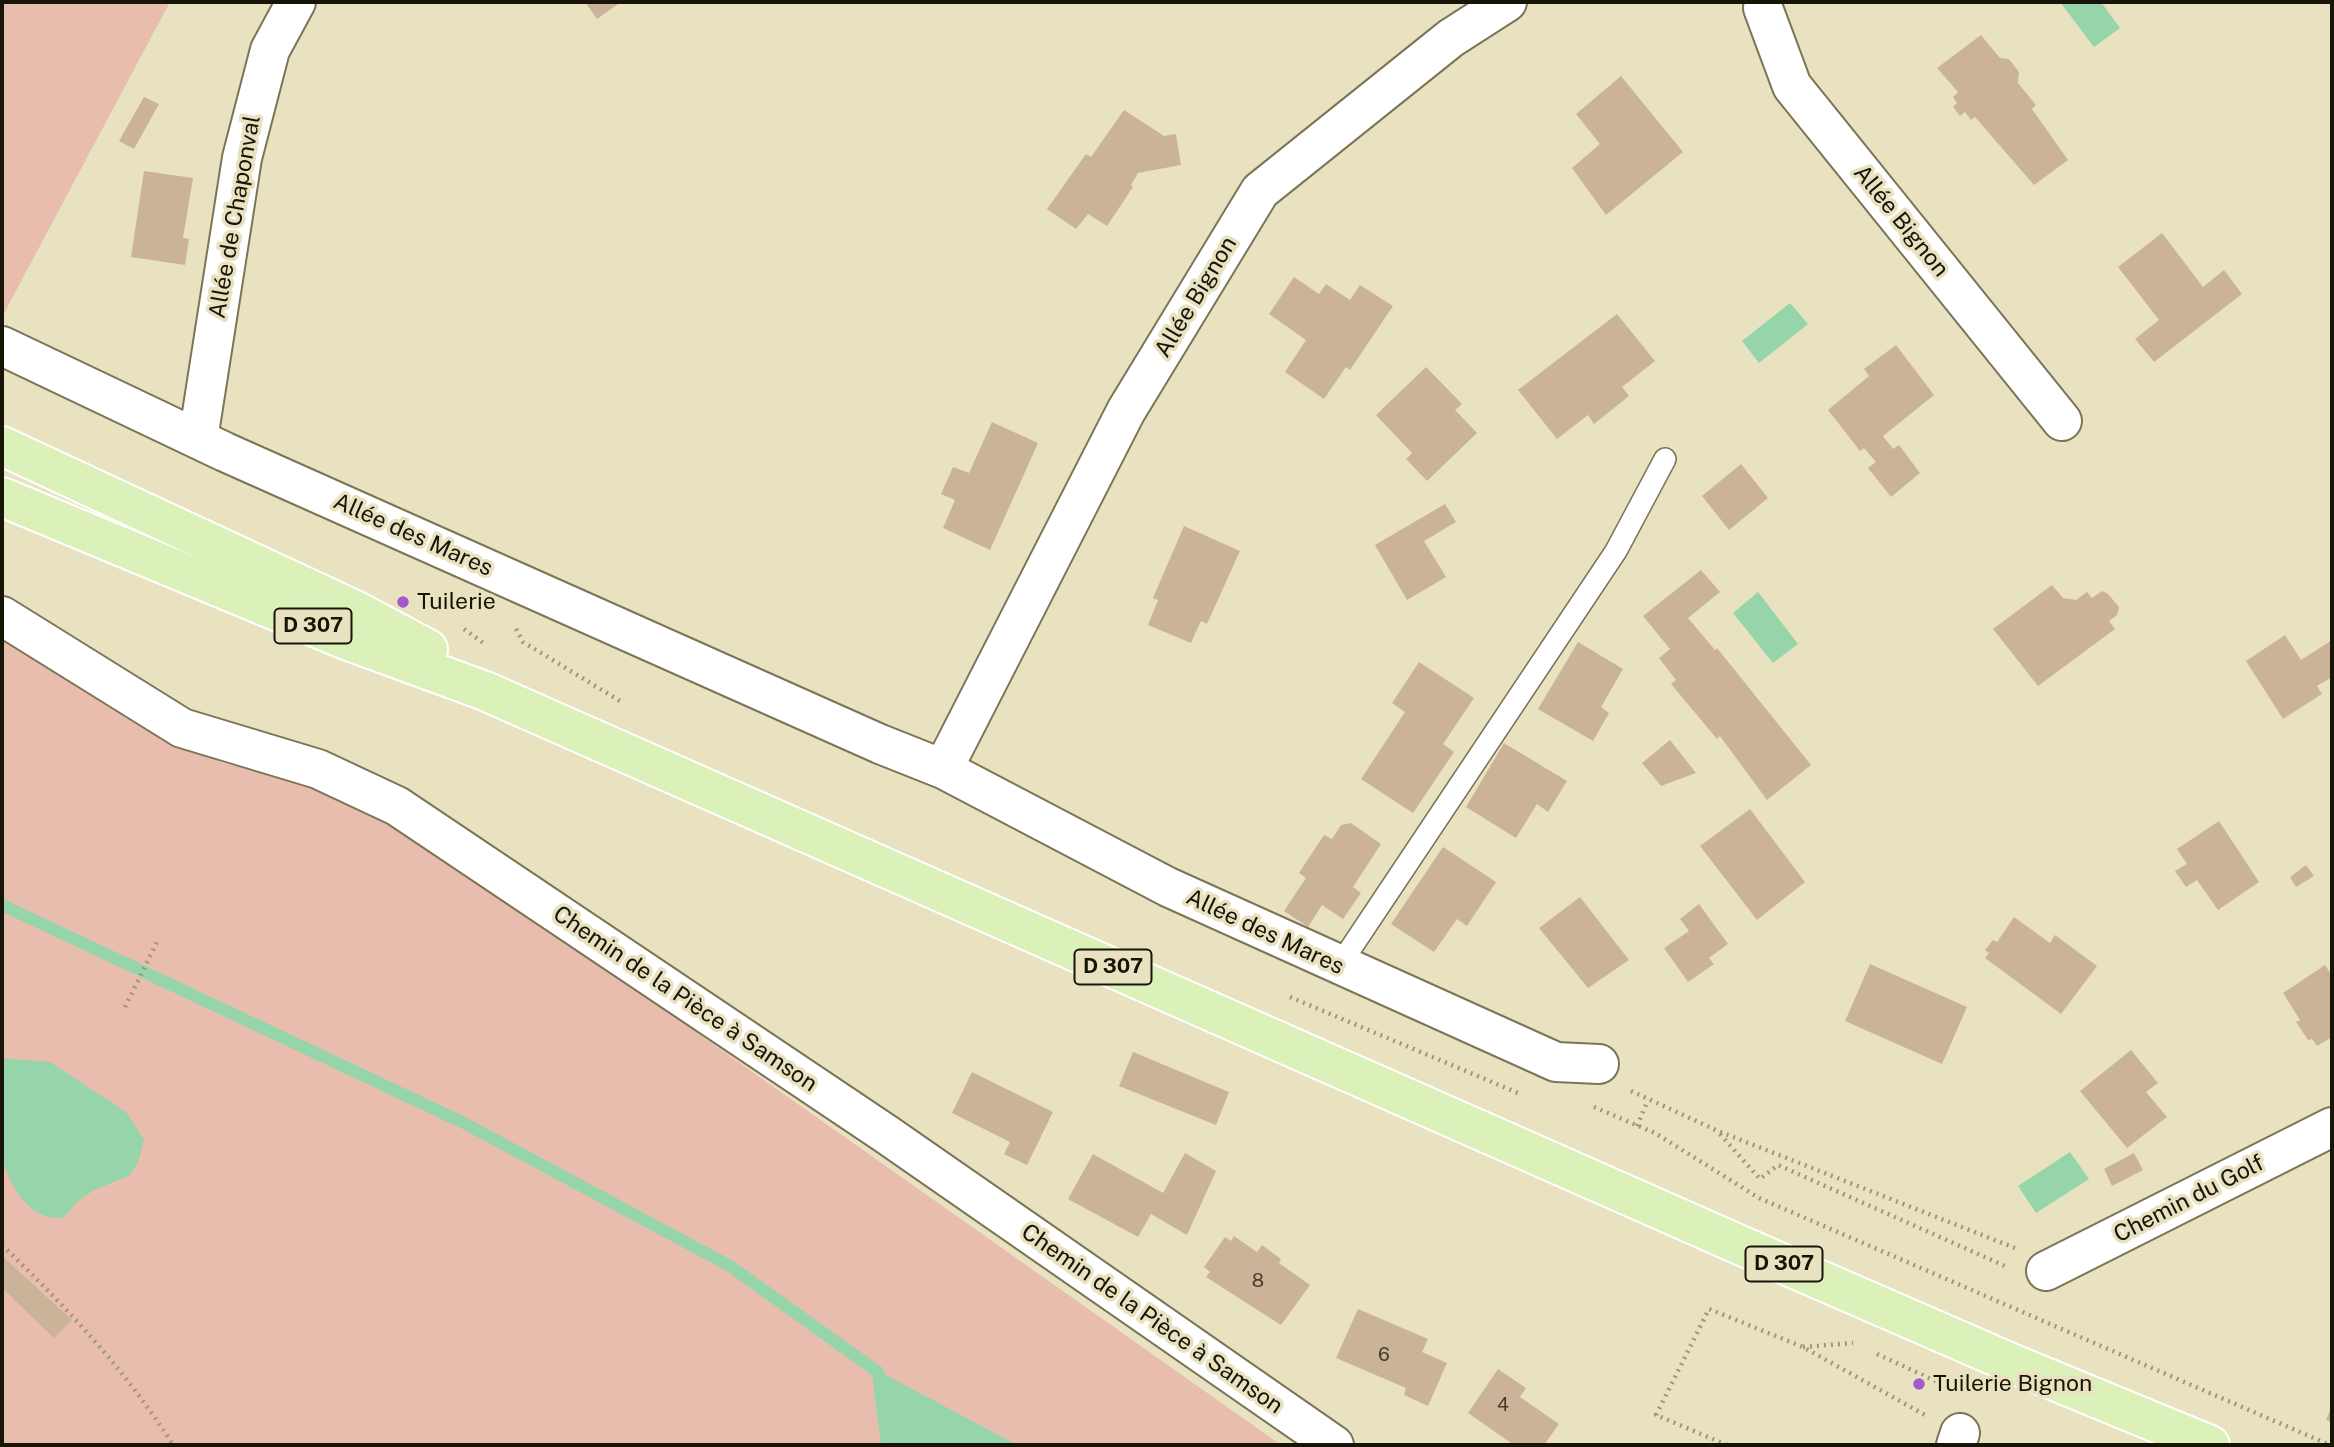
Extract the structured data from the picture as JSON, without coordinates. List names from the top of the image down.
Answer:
{
  "streets": {
    "main road": ["D 307"],
    "street": [
      "Allée de Chaponval",
      "Allée Bignon",
      "Allée des Mares",
      "Chemin de la Pièce à Samson",
      "Chemin du Golf"
    ]
  },
  "crossings": [
    ["Allée de Chaponval", "Allée des Mares"],
    ["Allée Bignon", "Allée des Mares"]
  ],
  "places": ["Tuilerie", "Tuilerie Bignon"],
  "house_numbers": ["8", "6", "4"]
}
